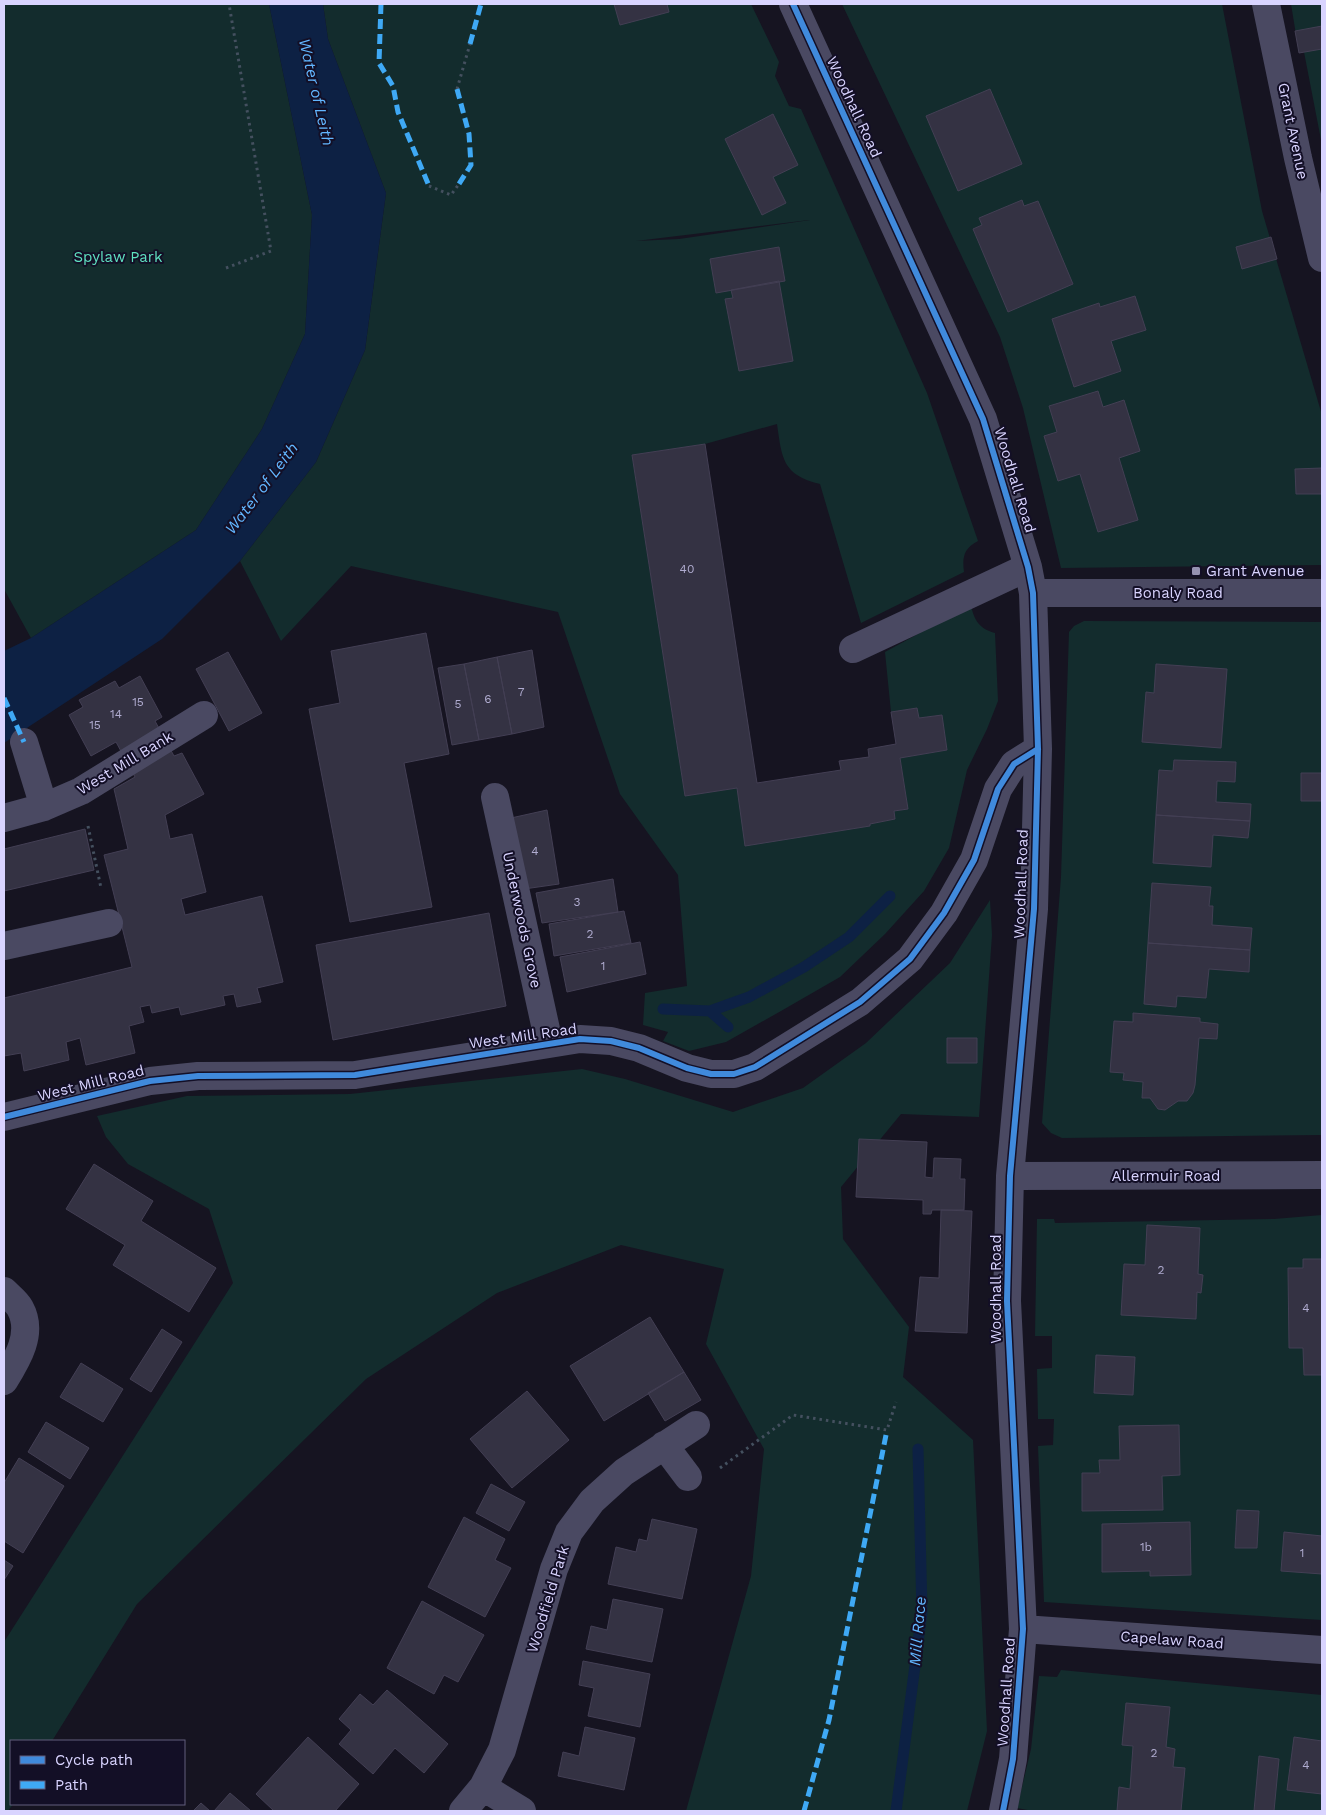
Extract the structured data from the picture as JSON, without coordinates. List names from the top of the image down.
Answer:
{
  "streets": {
    "street": [
      "Woodhall Road",
      "Grant Avenue",
      "Bonaly Road",
      "West Mill Bank",
      "Underwoods Grove",
      "West Mill Road",
      "Allermuir Road",
      "Woodfield Park",
      "Capelaw Road"
    ]
  },
  "crossings": [
    ["Woodhall Road", "Bonaly Road"],
    ["Woodhall Road", "West Mill Road"],
    ["Woodhall Road", "Allermuir Road"],
    ["Woodhall Road", "Capelaw Road"],
    ["Underwoods Grove", "West Mill Road"]
  ],
  "water": ["Water of Leith", "Mill Race"],
  "parks": ["Spylaw Park"],
  "places": {
    "transit": ["Grant Avenue"]
  },
  "house_numbers": [
    "40",
    "7",
    "6",
    "15",
    "5",
    "14",
    "15",
    "4",
    "3",
    "2",
    "1",
    "2",
    "4",
    "1b",
    "1",
    "2",
    "4"
  ],
  "legend": ["Cycle path", "Path"]
}
